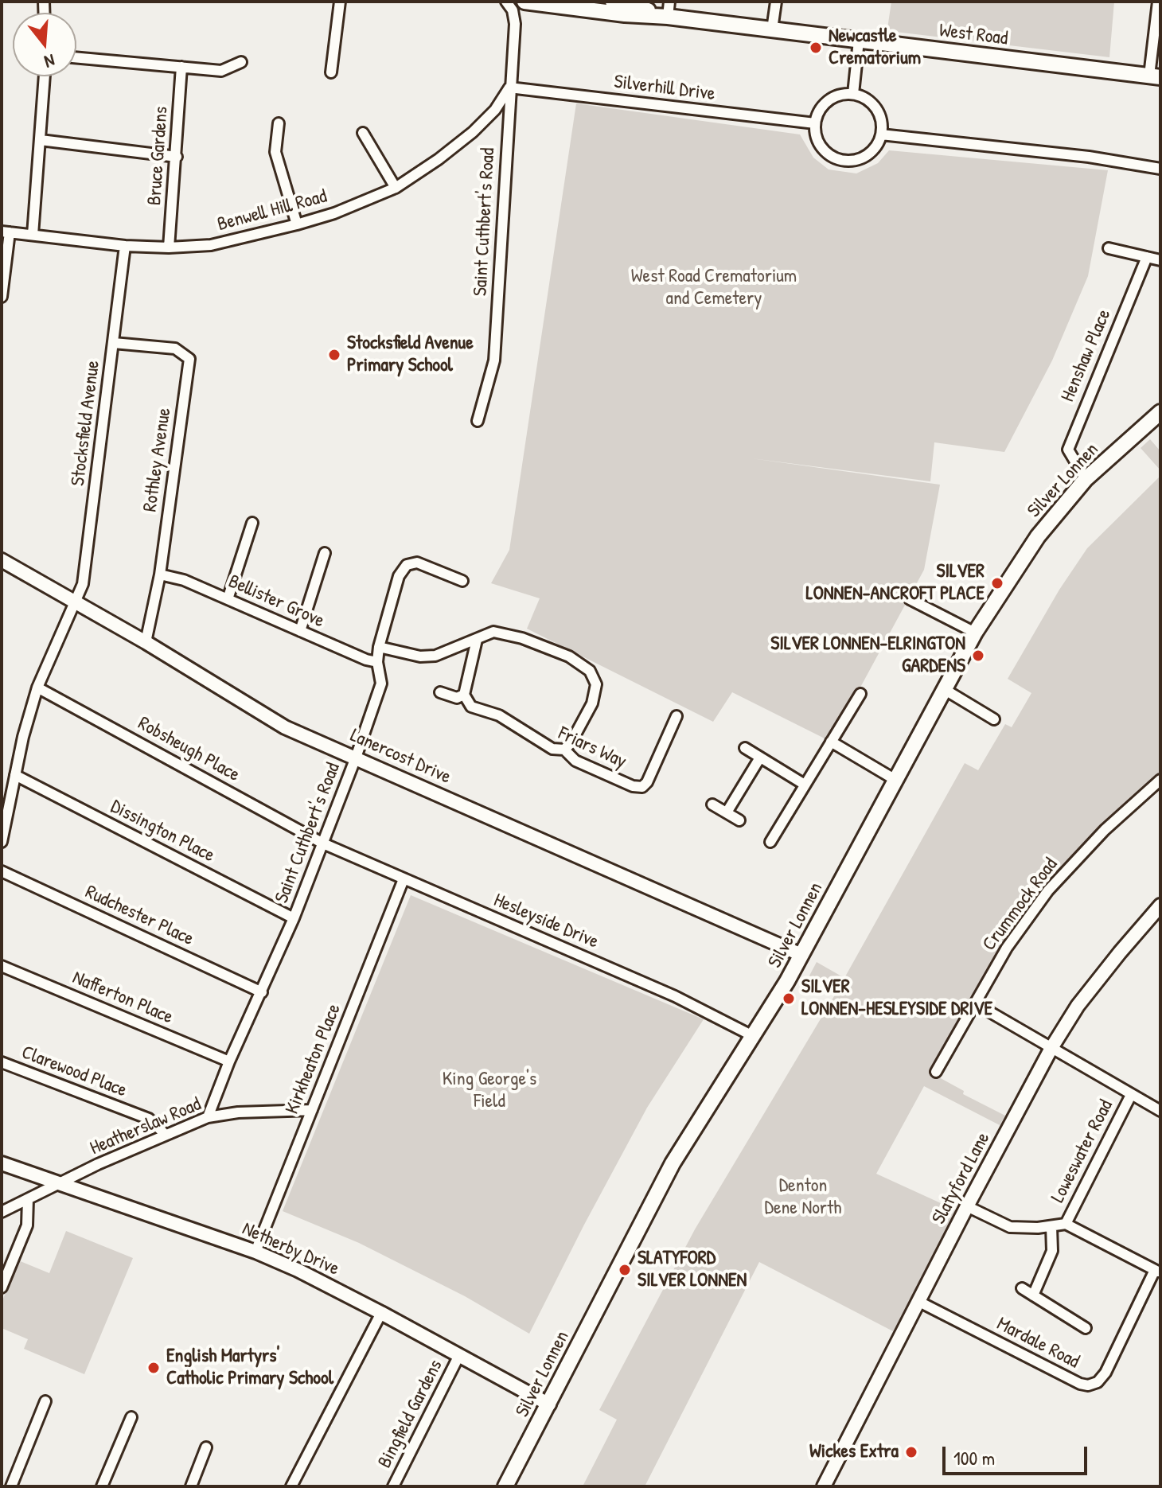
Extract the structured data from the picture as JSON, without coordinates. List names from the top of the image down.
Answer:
{
  "streets": {
    "main road": ["West Road", "Silver Lonnen"],
    "street": [
      "Silverhill Drive",
      "Bruce Gardens",
      "Benwell Hill Road",
      "Saint Cuthbert's Road",
      "Henshaw Place",
      "Stocksfield Avenue",
      "Rothley Avenue",
      "Bellister Grove",
      "Friars Way",
      "Robsheugh Place",
      "Lanercost Drive",
      "Dissington Place",
      "Crummock Road",
      "Rudchester Place",
      "Hesleyside Drive",
      "Nafferton Place",
      "Kirkheaton Place",
      "Clarewood Place",
      "Heatherslaw Road",
      "Loweswater Road",
      "Slatyford Lane",
      "Netherby Drive",
      "Mardale Road",
      "Bingfield Gardens"
    ]
  },
  "crossings": [
    ["Silverhill Drive", "Benwell Hill Road"],
    ["Silverhill Drive", "Saint Cuthbert's Road"],
    ["Bruce Gardens", "Benwell Hill Road"],
    ["Benwell Hill Road", "Saint Cuthbert's Road"],
    ["Benwell Hill Road", "Stocksfield Avenue"],
    ["Saint Cuthbert's Road", "Bellister Grove"],
    ["Saint Cuthbert's Road", "Robsheugh Place"],
    ["Saint Cuthbert's Road", "Lanercost Drive"],
    ["Saint Cuthbert's Road", "Dissington Place"],
    ["Saint Cuthbert's Road", "Rudchester Place"],
    ["Saint Cuthbert's Road", "Hesleyside Drive"],
    ["Saint Cuthbert's Road", "Nafferton Place"],
    ["Saint Cuthbert's Road", "Heatherslaw Road"],
    ["Henshaw Place", "Silver Lonnen"],
    ["Stocksfield Avenue", "Rothley Avenue"],
    ["Stocksfield Avenue", "Robsheugh Place"],
    ["Stocksfield Avenue", "Lanercost Drive"],
    ["Stocksfield Avenue", "Dissington Place"],
    ["Rothley Avenue", "Bellister Grove"],
    ["Rothley Avenue", "Lanercost Drive"],
    ["Silver Lonnen", "Lanercost Drive"],
    ["Silver Lonnen", "Hesleyside Drive"],
    ["Silver Lonnen", "Netherby Drive"],
    ["Robsheugh Place", "Hesleyside Drive"],
    ["Hesleyside Drive", "Kirkheaton Place"],
    ["Kirkheaton Place", "Heatherslaw Road"],
    ["Kirkheaton Place", "Netherby Drive"],
    ["Clarewood Place", "Heatherslaw Road"],
    ["Heatherslaw Road", "Netherby Drive"],
    ["Slatyford Lane", "Mardale Road"],
    ["Netherby Drive", "Bingfield Gardens"]
  ],
  "parks": ["West Road Crematorium and Cemetery", "King George's Field", "Denton Dene North"],
  "places": [
    "Newcastle Crematorium",
    "Stocksfield Avenue Primary School",
    "SILVER LONNEN-ANCROFT PLACE",
    "SILVER LONNEN-ELRINGTON GARDENS",
    "SILVER LONNEN-HESLEYSIDE DRIVE",
    "SLATYFORD SILVER LONNEN",
    "English Martyrs' Catholic Primary School",
    "Wickes Extra"
  ],
  "scale_bar": "100 m",
  "north": "bottom"
}
